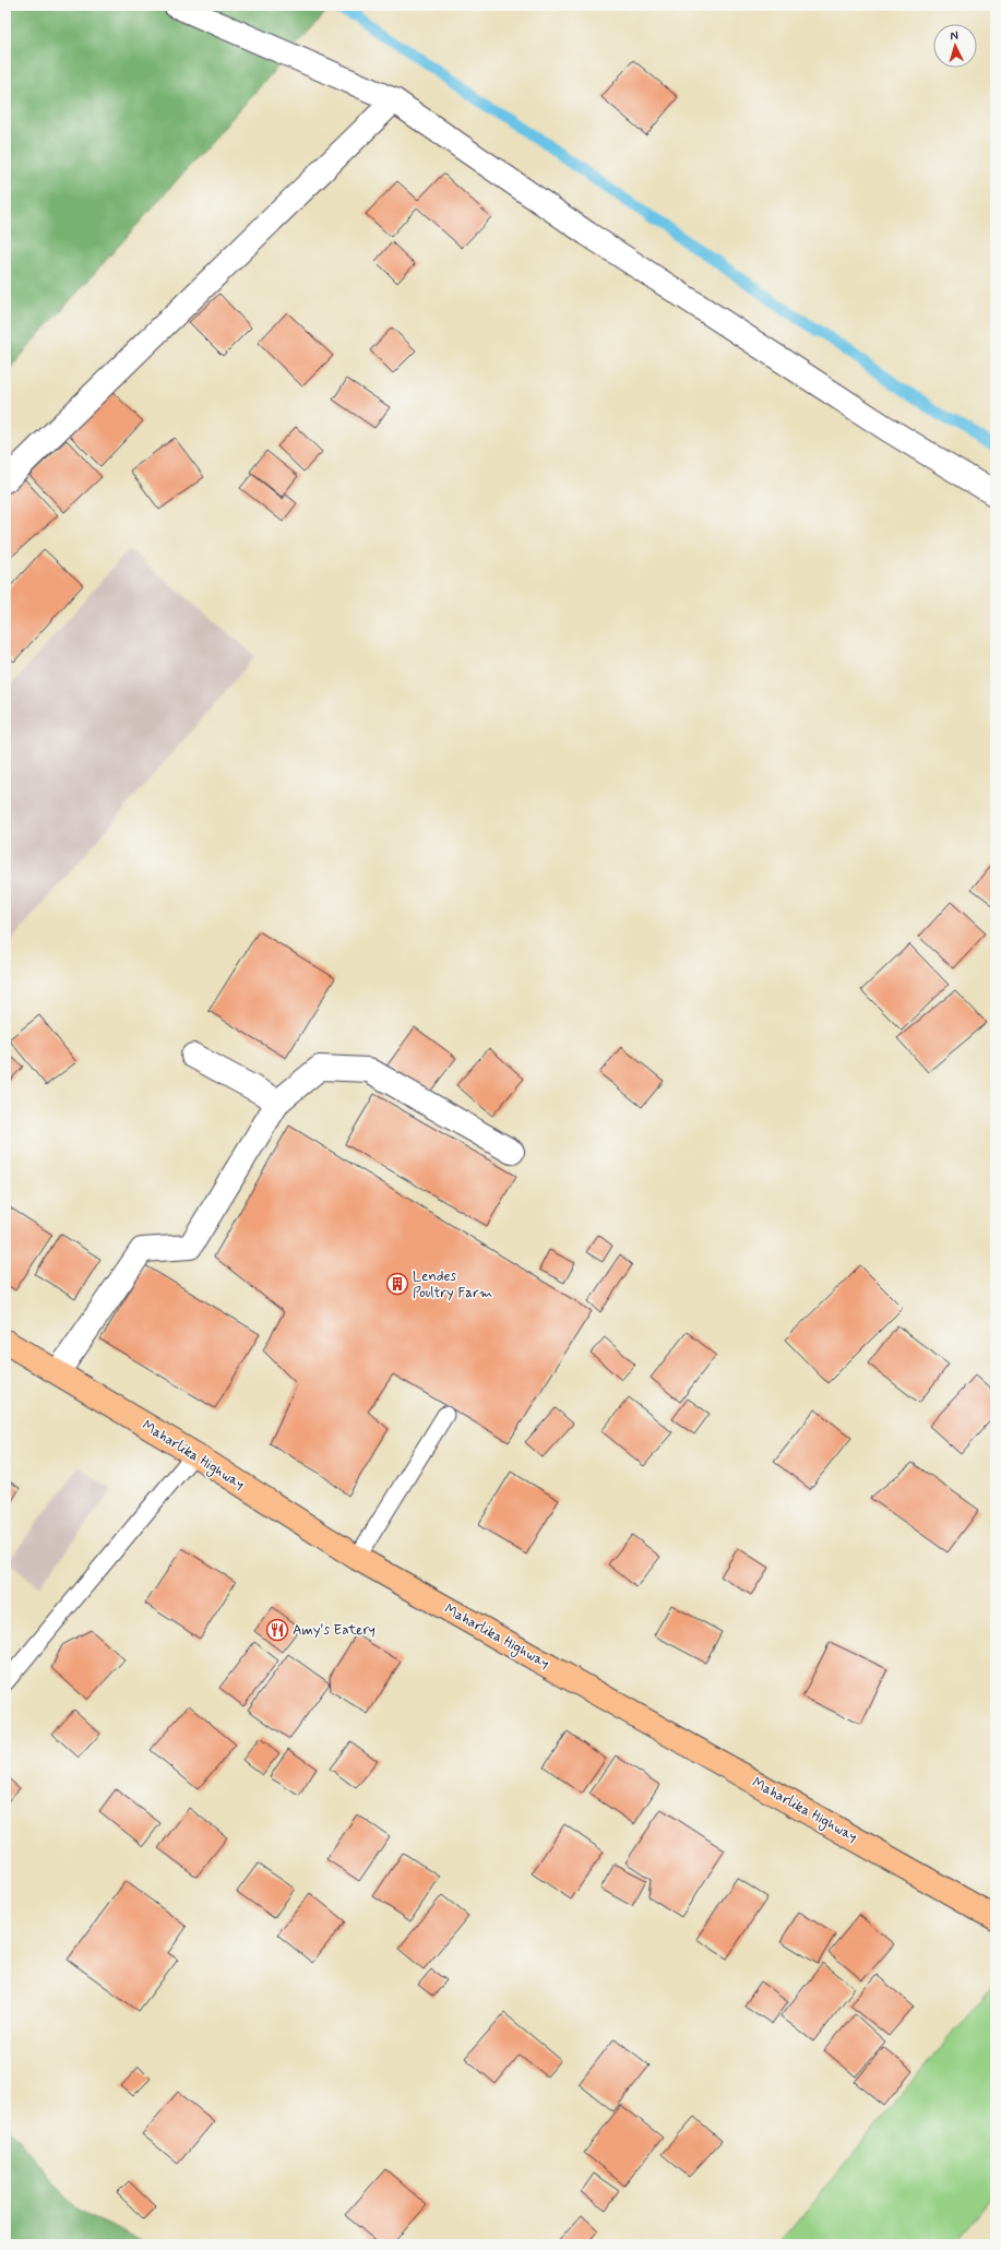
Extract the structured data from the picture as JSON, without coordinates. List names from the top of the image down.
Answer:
{
  "streets": {
    "highway": ["Maharlika Highway"]
  },
  "places": {
    "building": ["Lendes Poultry Farm"],
    "restaurant": ["Amy's Eatery"]
  },
  "north": "top"
}
